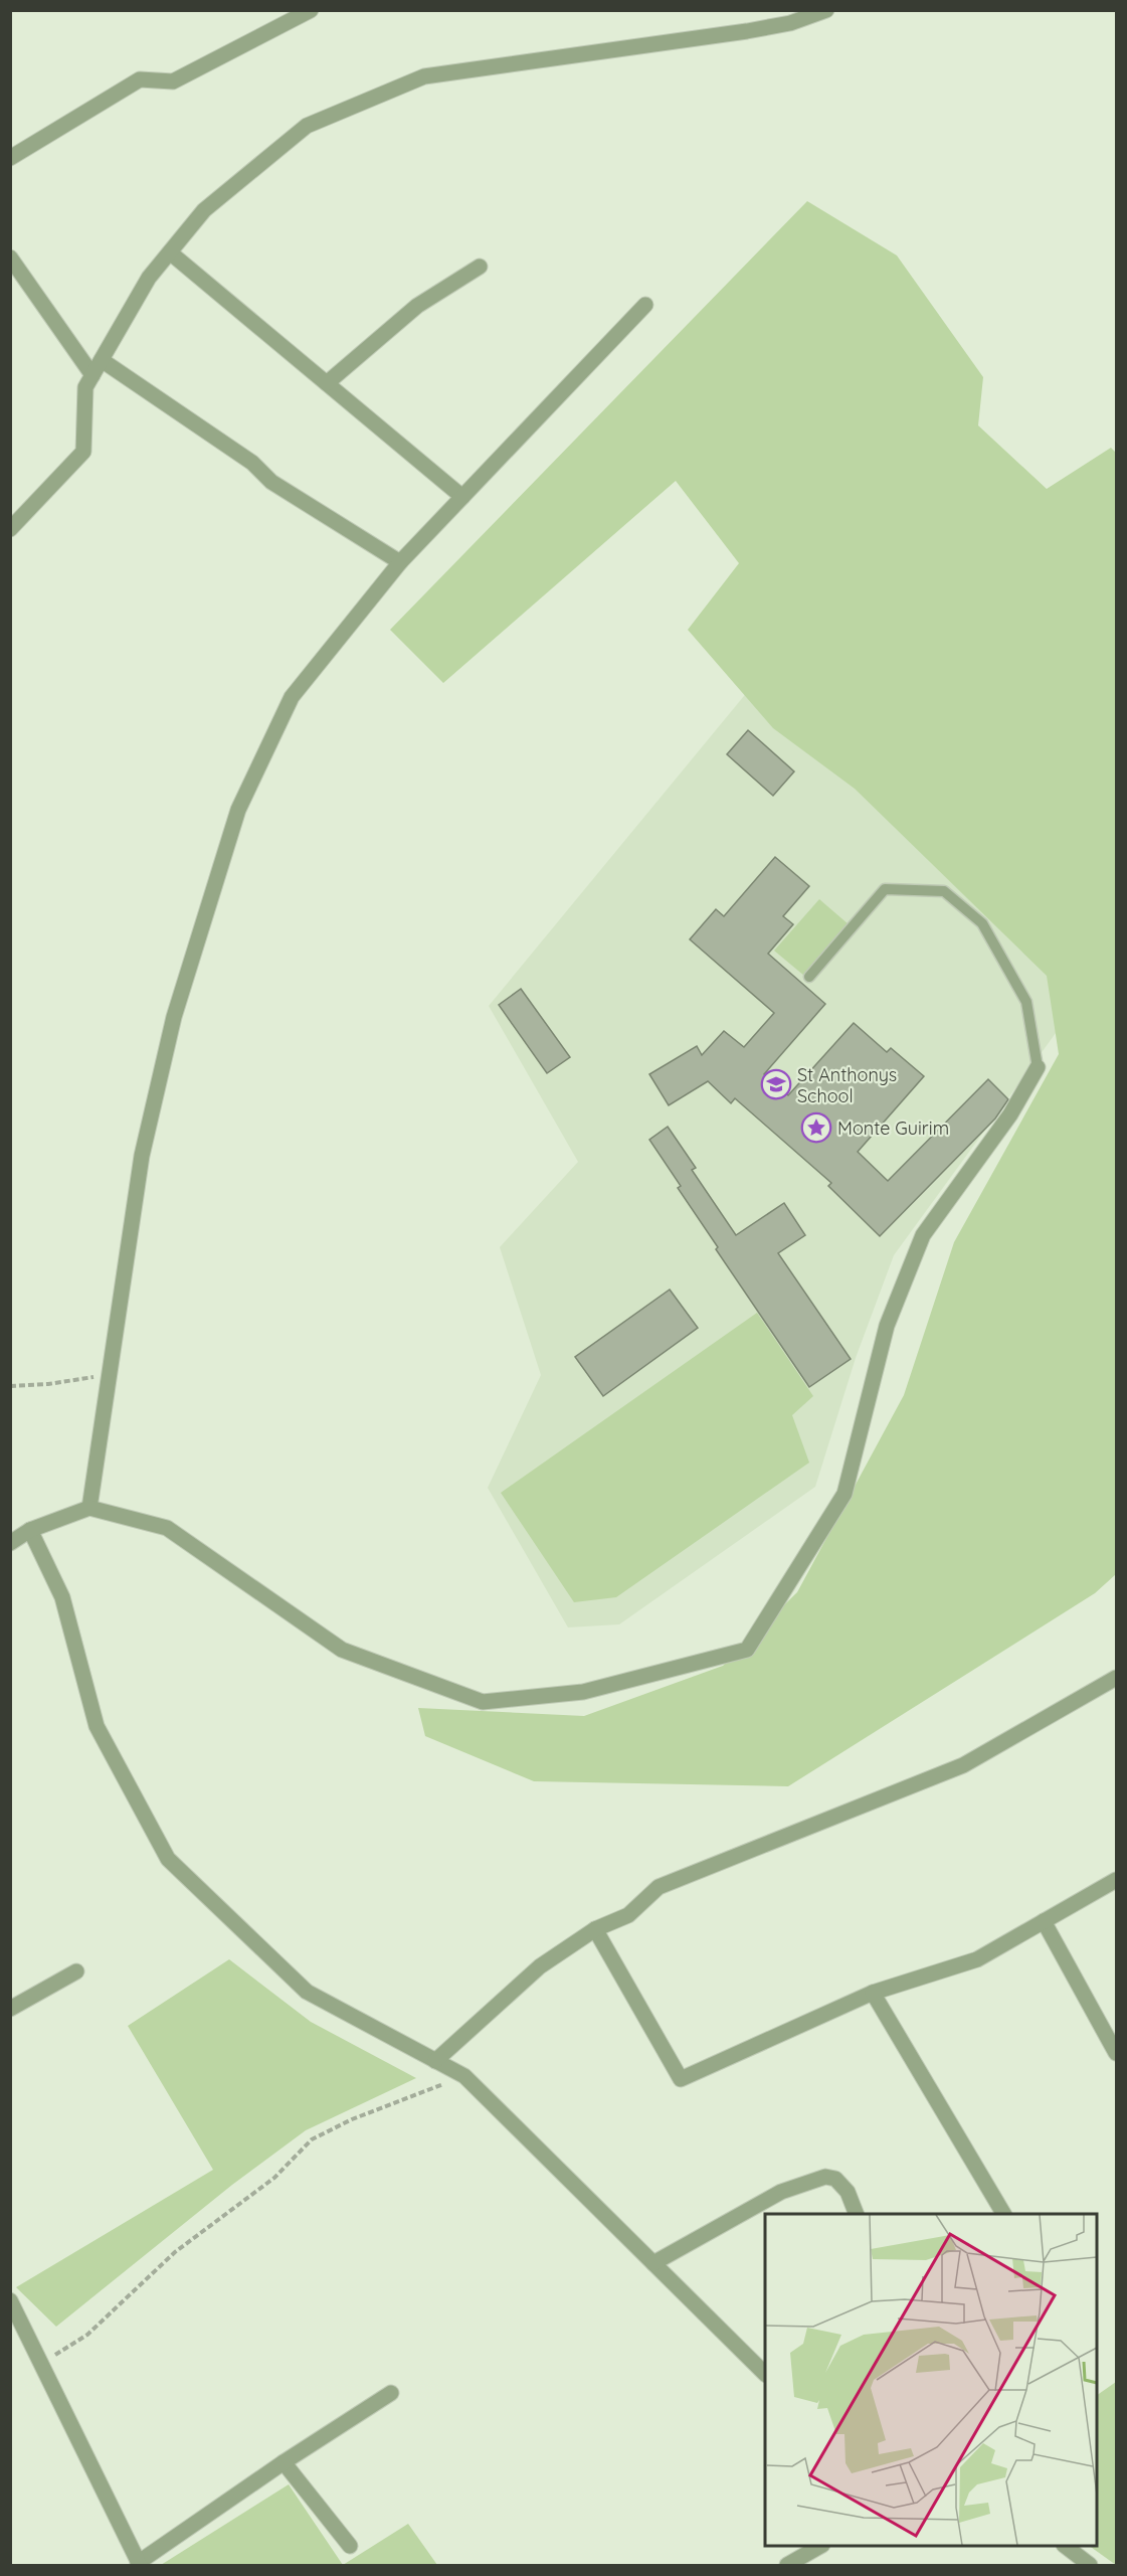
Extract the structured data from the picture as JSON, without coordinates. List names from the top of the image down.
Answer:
{
  "places": {
    "school or university": ["St Anthonys School"],
    "place": ["Monte Guirim"]
  }
}
